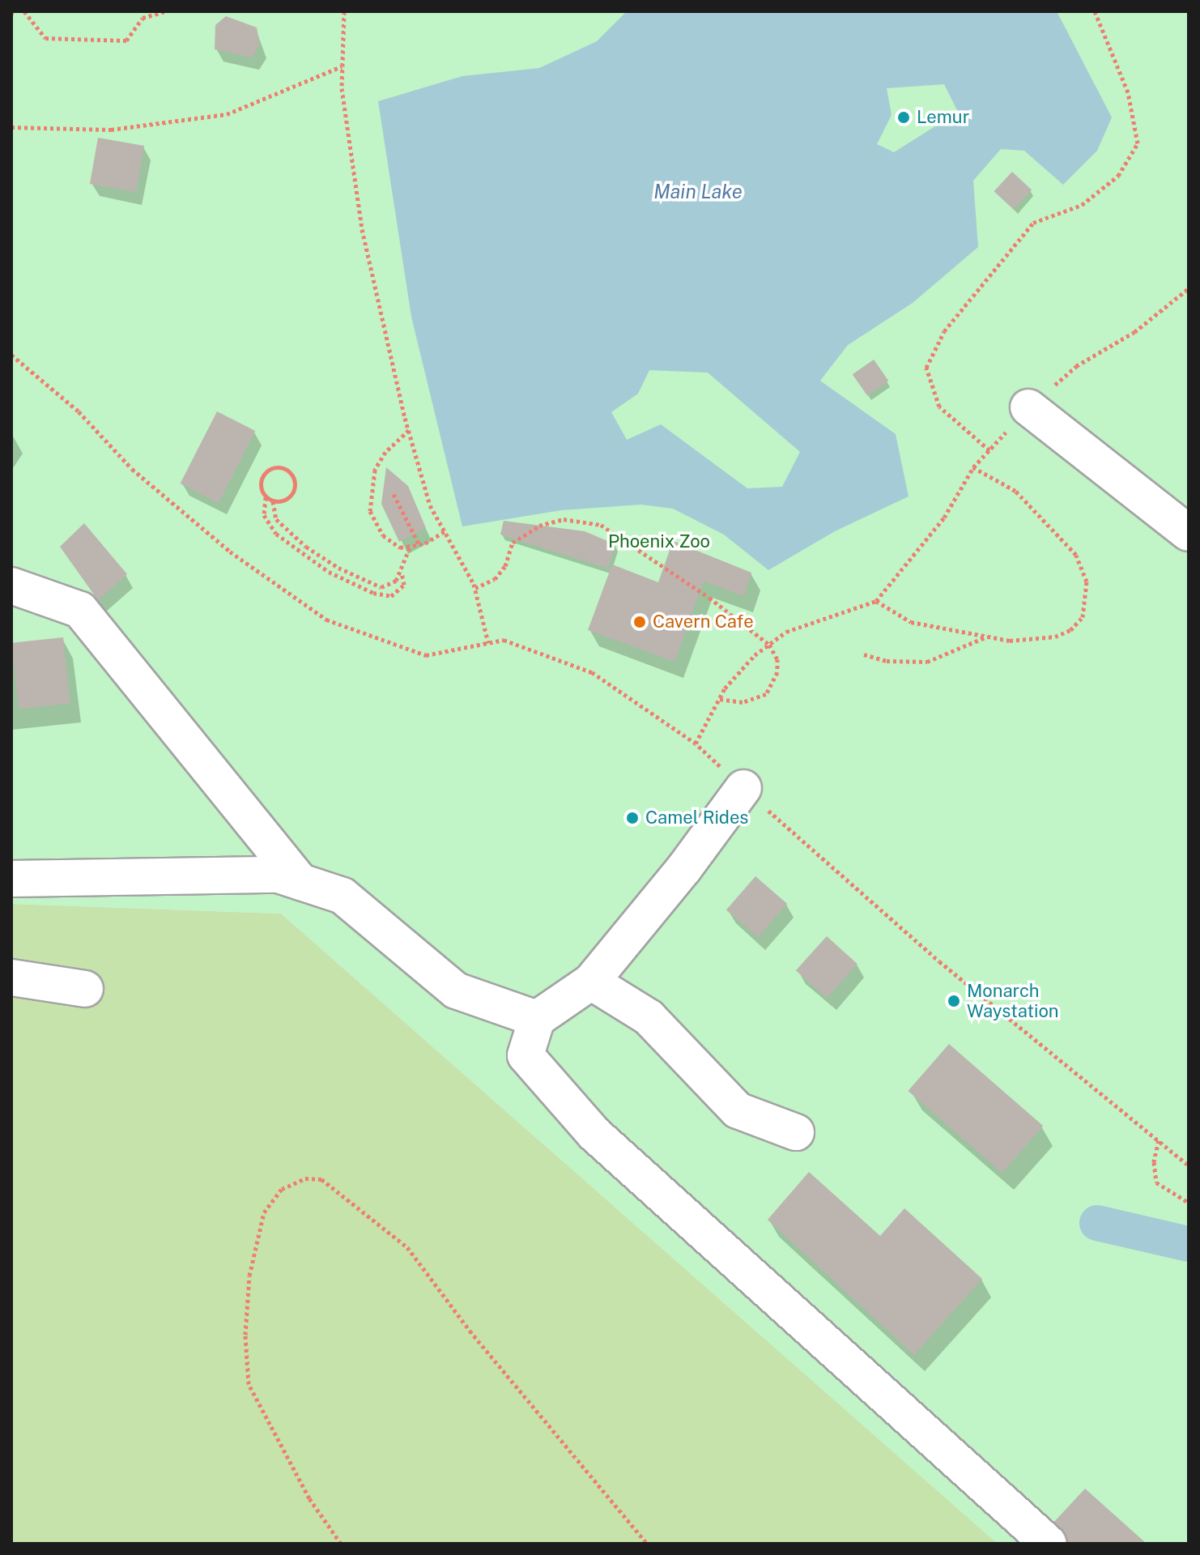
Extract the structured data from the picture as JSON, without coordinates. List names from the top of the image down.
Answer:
{
  "water": ["Main Lake"],
  "parks": ["Phoenix Zoo"],
  "places": [
    "Lemur",
    "Cavern Cafe",
    "Camel Rides",
    "Monarch Waystation"
  ]
}
